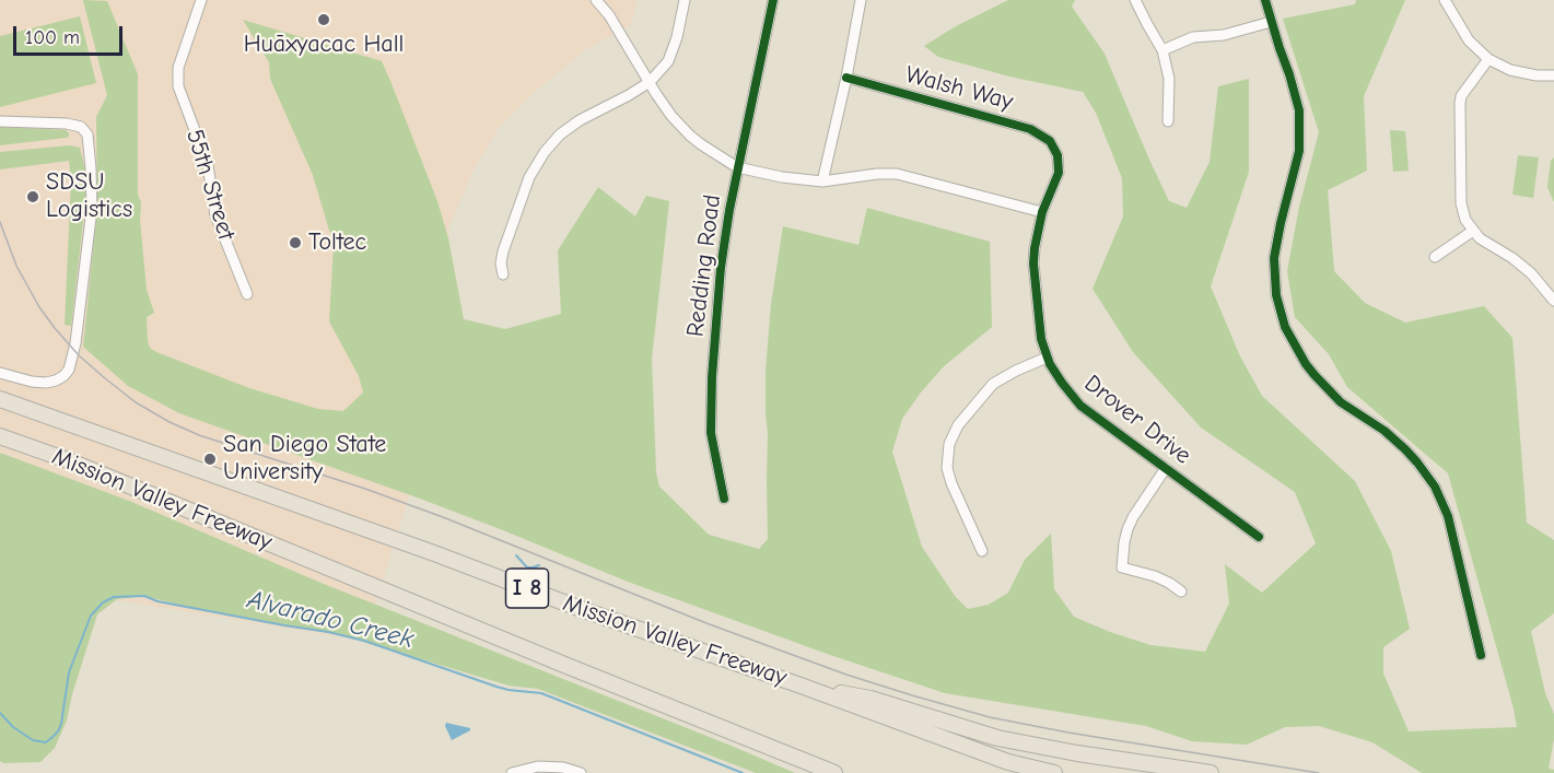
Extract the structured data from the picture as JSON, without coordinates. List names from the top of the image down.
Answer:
{
  "streets": {
    "highway": ["Mission Valley Freeway", "I 8"],
    "street": [
      "Walsh Way",
      "55th Street",
      "Redding Road",
      "Drover Drive"
    ]
  },
  "crossings": [
    ["Walsh Way", "Drover Drive"]
  ],
  "water": ["Alvarado Creek"],
  "places": [
    "Huāxyacac Hall",
    "SDSU Logistics",
    "Toltec",
    "San Diego State University"
  ],
  "scale_bar": "100 m"
}
